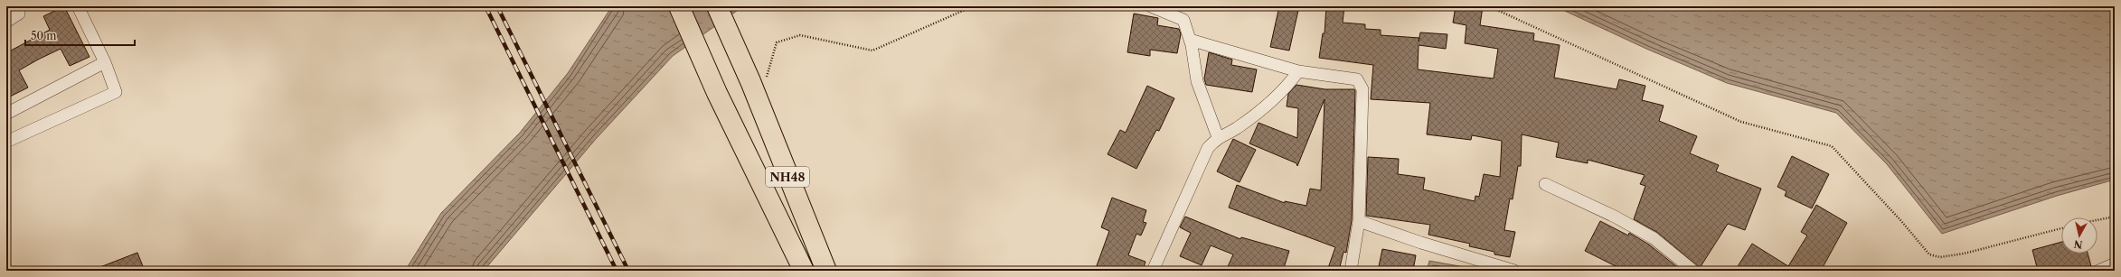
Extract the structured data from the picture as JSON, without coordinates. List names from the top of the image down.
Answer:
{
  "streets": {
    "highway": ["NH48"]
  },
  "scale_bar": "50 m",
  "north": "bottom"
}
